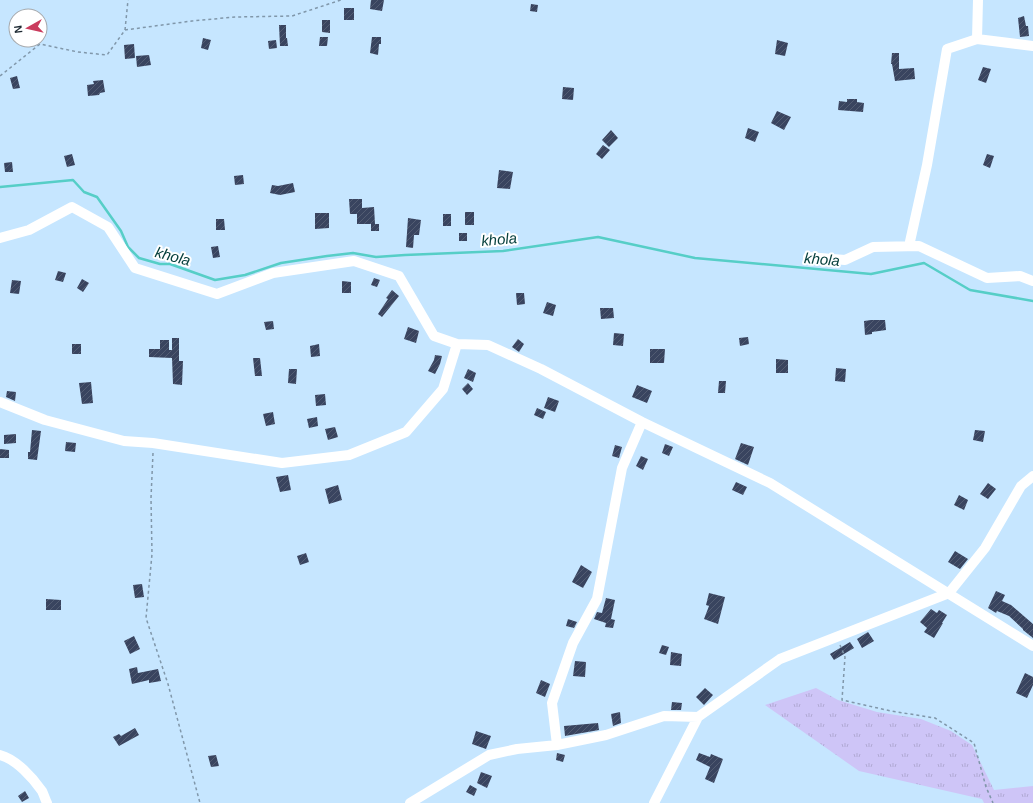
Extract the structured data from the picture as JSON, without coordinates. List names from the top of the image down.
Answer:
{
  "water": ["khola"],
  "north": "left"
}
